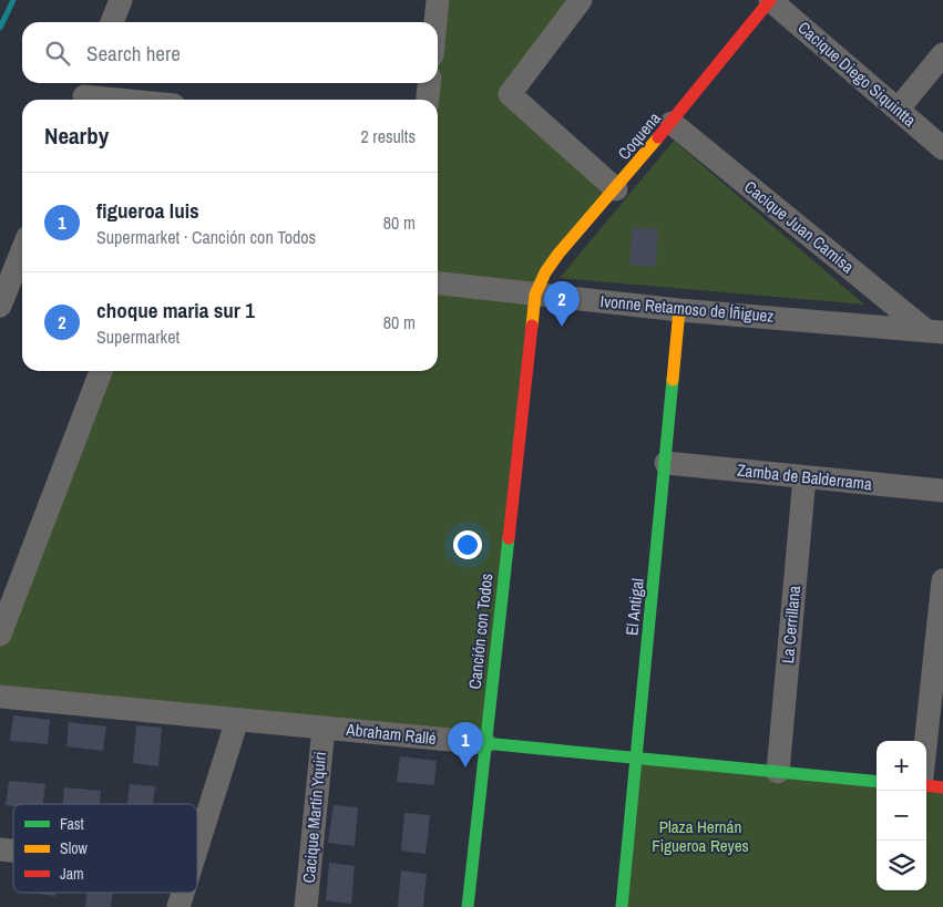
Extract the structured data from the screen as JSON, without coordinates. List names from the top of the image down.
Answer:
{
  "streets": {
    "street": [
      "Cacique Diego Siquintta",
      "Coquena",
      "Cacique Juan Camisa",
      "Ivonne Retamoso de Íñiguez",
      "Zamba de Balderrama",
      "El Antigal",
      "La Cerrillana",
      "Canción con Todos",
      "Abraham Rallé",
      "Cacique Martín Yquiri"
    ]
  },
  "crossings": [
    ["Cacique Diego Siquintta", "Coquena"],
    ["Coquena", "Cacique Juan Camisa"],
    ["Coquena", "Ivonne Retamoso de Íñiguez"],
    ["Coquena", "Canción con Todos"],
    ["Cacique Juan Camisa", "Ivonne Retamoso de Íñiguez"],
    ["Ivonne Retamoso de Íñiguez", "El Antigal"],
    ["Ivonne Retamoso de Íñiguez", "Canción con Todos"],
    ["Zamba de Balderrama", "El Antigal"],
    ["Zamba de Balderrama", "La Cerrillana"],
    ["El Antigal", "Abraham Rallé"],
    ["La Cerrillana", "Abraham Rallé"],
    ["Canción con Todos", "Abraham Rallé"],
    ["Abraham Rallé", "Cacique Martín Yquiri"]
  ],
  "parks": ["Plaza Hernán Figueroa Reyes"],
  "legend": ["Fast", "Slow", "Jam"],
  "page": {
    "search": "Search here",
    "heading": ["Nearby", "2 results"],
    "list": [
      {
        "mark": "1",
        "name": "figueroa luis",
        "note": "Supermarket · Canción con Todos",
        "value": "80 m"
      },
      {
        "mark": "2",
        "name": "choque maria sur 1",
        "note": "Supermarket",
        "value": "80 m"
      }
    ],
    "pins": ["2", "1"],
    "map_buttons": ["+", "−"]
  }
}
